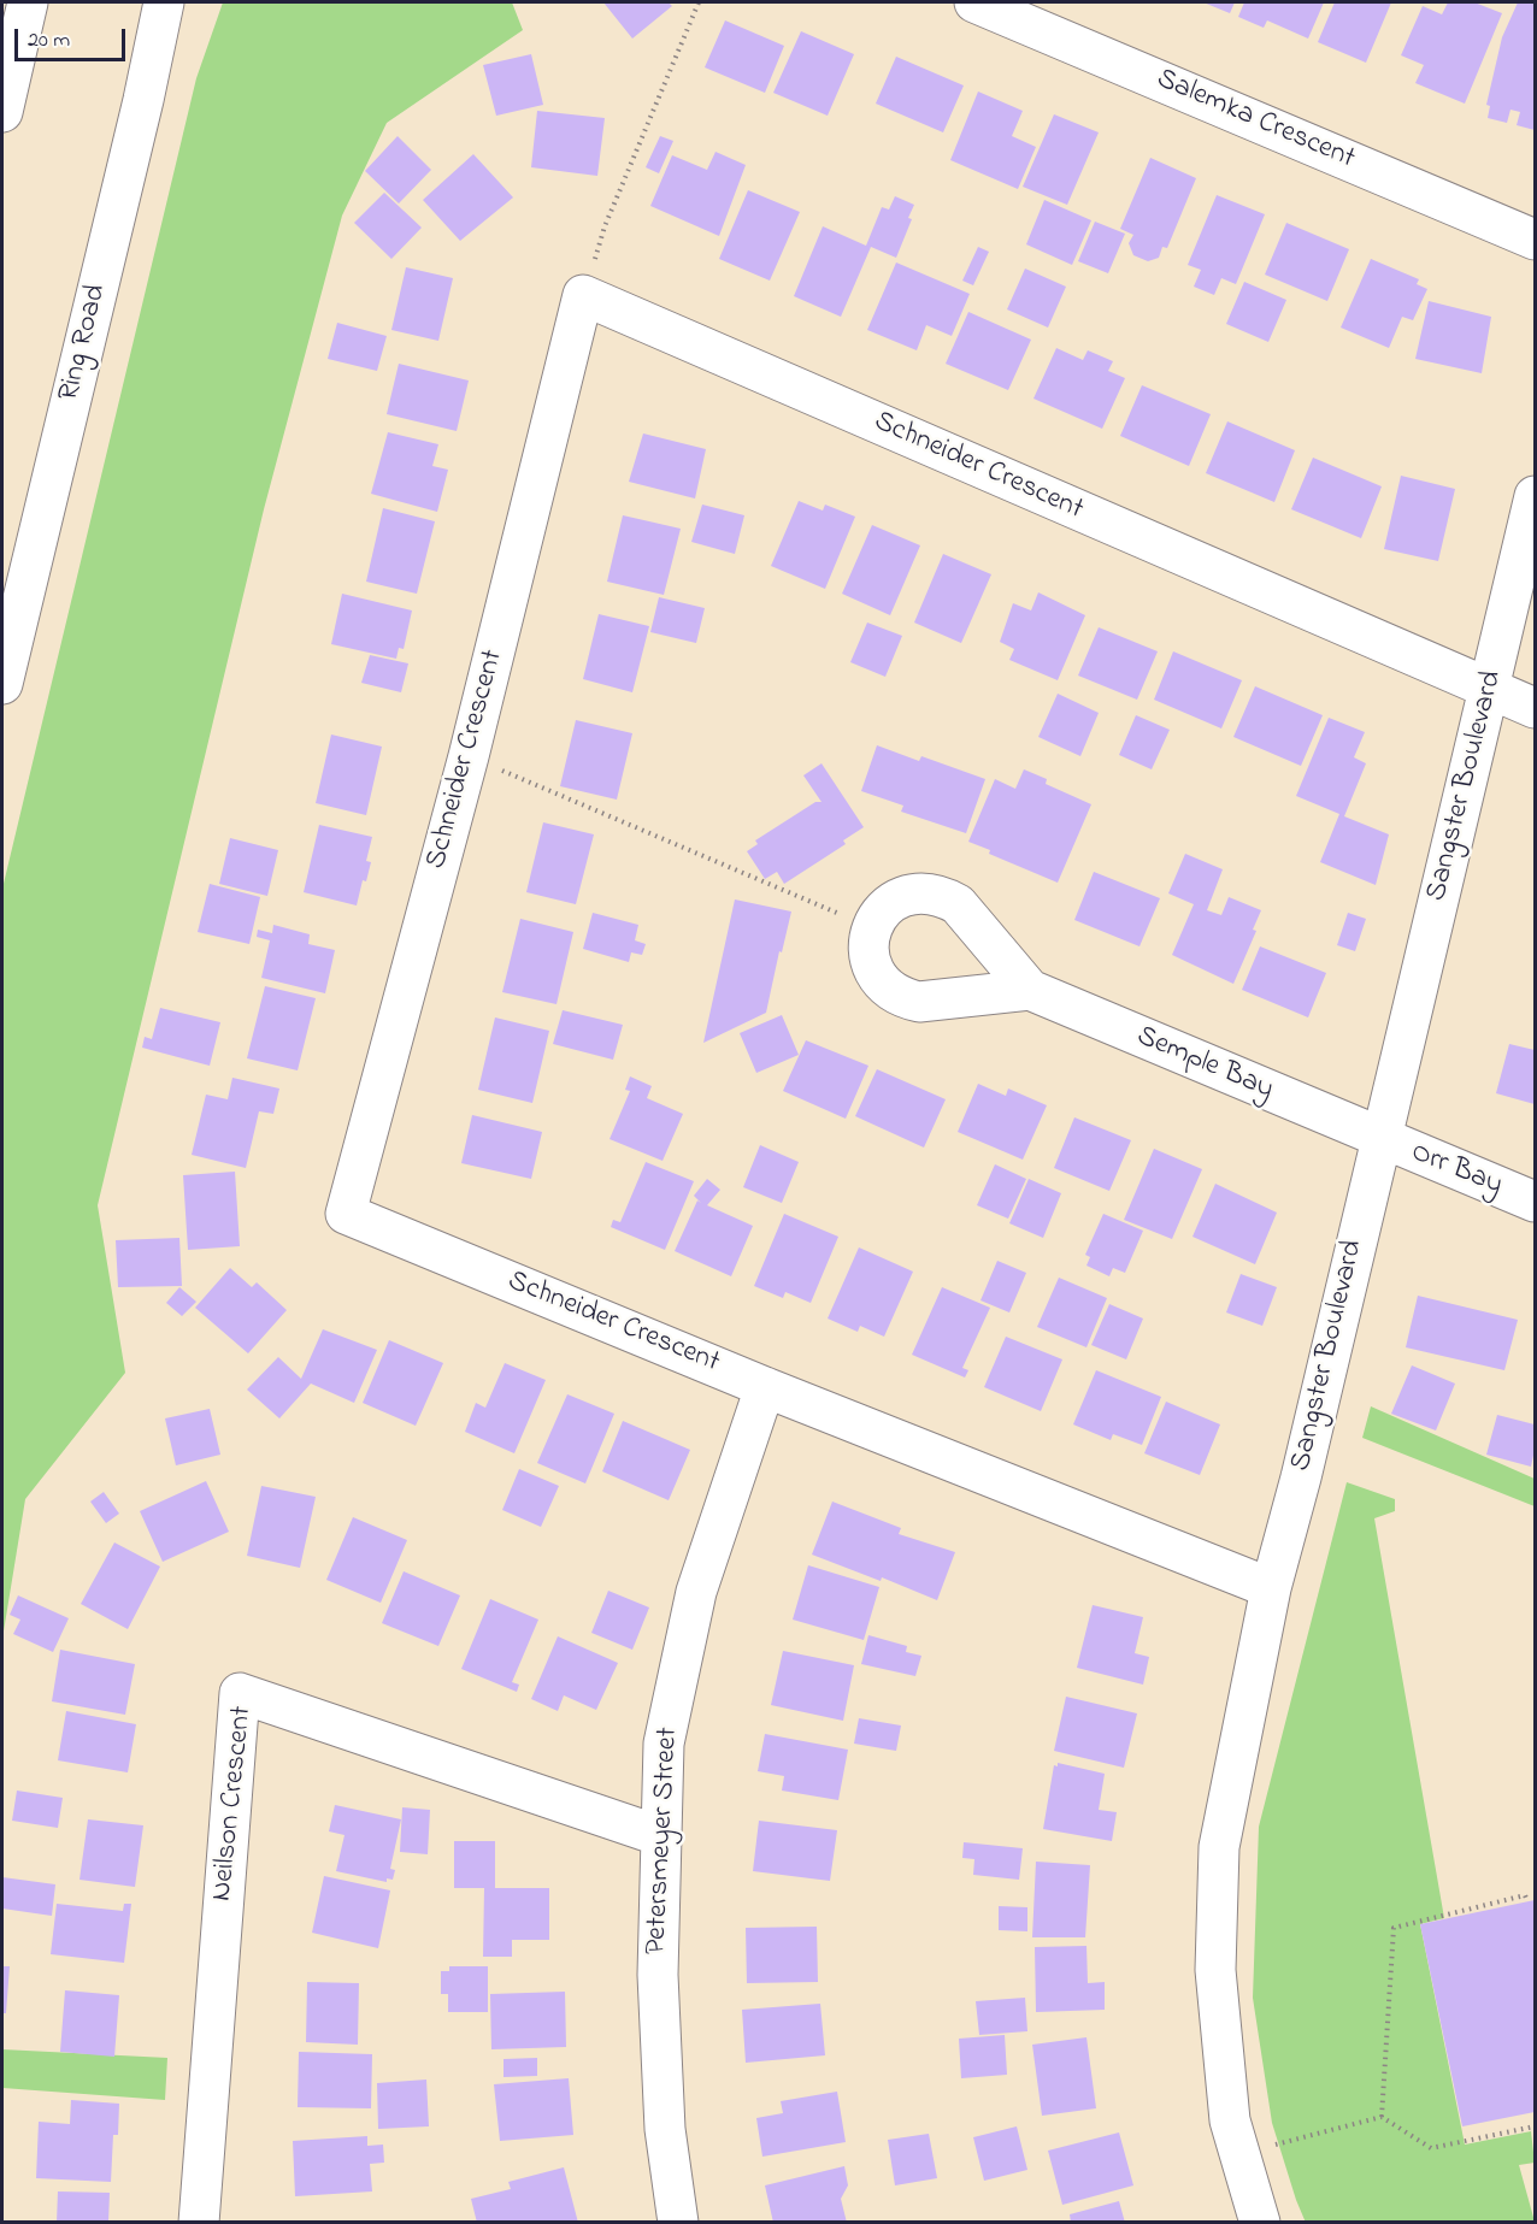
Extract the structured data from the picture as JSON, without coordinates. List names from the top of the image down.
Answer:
{
  "streets": {
    "main road": [
      "Salemka Crescent",
      "Ring Road",
      "Schneider Crescent",
      "Sangster Boulevard",
      "Semple Bay",
      "Orr Bay",
      "Neilson Crescent",
      "Petersmeyer Street"
    ]
  },
  "crossings": [
    ["Schneider Crescent", "Sangster Boulevard"],
    ["Schneider Crescent", "Petersmeyer Street"],
    ["Sangster Boulevard", "Semple Bay"],
    ["Sangster Boulevard", "Orr Bay"],
    ["Semple Bay", "Orr Bay"],
    ["Neilson Crescent", "Petersmeyer Street"]
  ],
  "scale_bar": "20 m"
}
